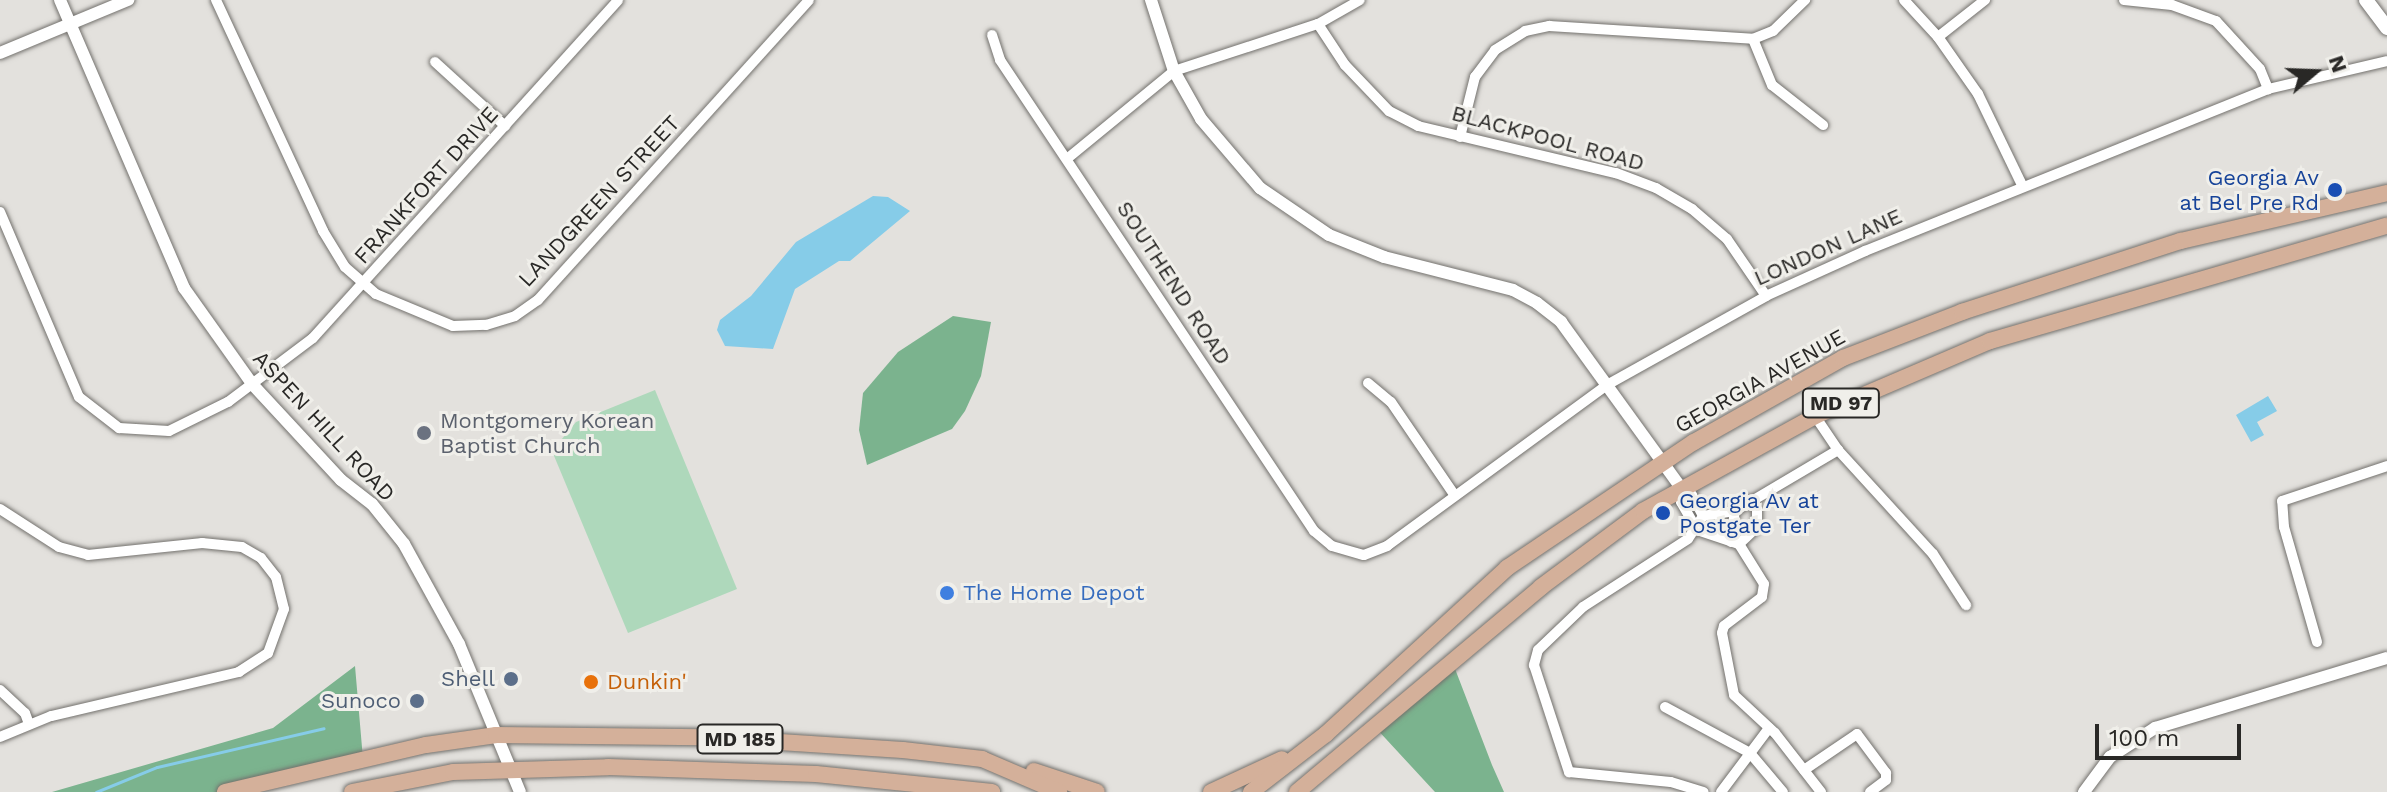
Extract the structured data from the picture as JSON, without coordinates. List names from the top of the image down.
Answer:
{
  "streets": {
    "main road": ["GEORGIA AVENUE", "MD 97", "MD 185"],
    "street": [
      "BLACKPOOL ROAD",
      "FRANKFORT DRIVE",
      "LANDGREEN STREET",
      "LONDON LANE",
      "SOUTHEND ROAD",
      "ASPEN HILL ROAD"
    ]
  },
  "crossings": [
    ["BLACKPOOL ROAD", "LONDON LANE"],
    ["FRANKFORT DRIVE", "LANDGREEN STREET"],
    ["FRANKFORT DRIVE", "ASPEN HILL ROAD"],
    ["LONDON LANE", "SOUTHEND ROAD"],
    ["ASPEN HILL ROAD", "MD 185"]
  ],
  "places": [
    "Georgia Av at Bel Pre Rd",
    "Montgomery Korean Baptist Church",
    "Georgia Av at Postgate Ter",
    "The Home Depot",
    "Shell",
    "Dunkin'",
    "Sunoco"
  ],
  "scale_bar": "100 m",
  "north": "right"
}
